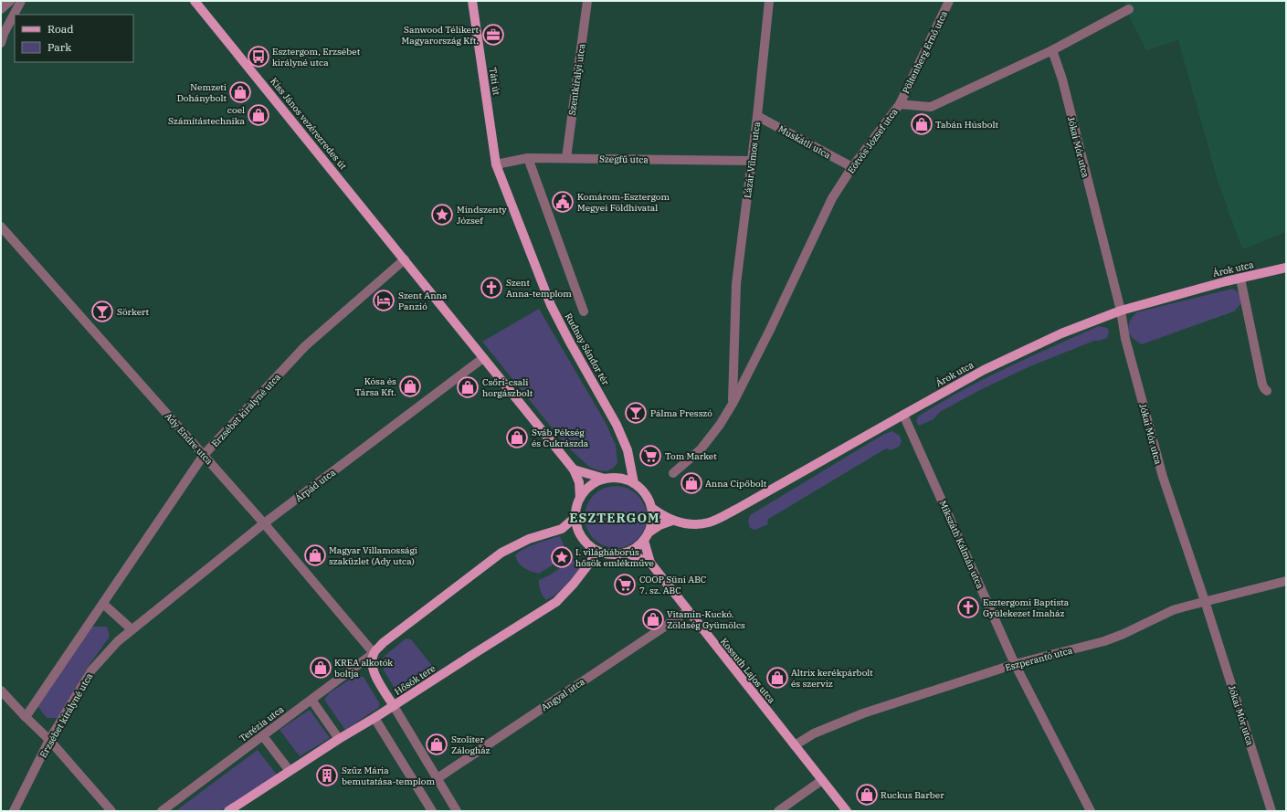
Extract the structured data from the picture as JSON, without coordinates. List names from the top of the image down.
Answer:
{
  "streets": {
    "main road": [
      "Táti út",
      "Kiss János vezérezredes út",
      "Árok utca",
      "Rudnay Sándor tér",
      "Kossuth Lajos utca",
      "Hősök tere"
    ],
    "street": [
      "Pöltenberg Ernő utca",
      "Szentkirályi utca",
      "Eötvös József utca",
      "Muskátli utca",
      "Jókai Mór utca",
      "Szegfű utca",
      "Lázár Vilmos utca",
      "Erzsébet királyné utca",
      "Ady Endre utca",
      "Árpád utca",
      "Mikszáth Kálmán utca",
      "Eszperantó utca",
      "Angyal utca",
      "Terézia utca"
    ]
  },
  "crossings": [
    ["Pöltenberg Ernő utca", "Eötvös József utca"],
    ["Szentkirályi utca", "Szegfű utca"],
    ["Táti út", "Szegfű utca"],
    ["Táti út", "Rudnay Sándor tér"],
    ["Kiss János vezérezredes út", "Erzsébet királyné utca"],
    ["Eötvös József utca", "Muskátli utca"],
    ["Eötvös József utca", "Jókai Mór utca"],
    ["Eötvös József utca", "Lázár Vilmos utca"],
    ["Muskátli utca", "Lázár Vilmos utca"],
    ["Jókai Mór utca", "Árok utca"],
    ["Jókai Mór utca", "Eszperantó utca"],
    ["Szegfű utca", "Lázár Vilmos utca"],
    ["Szegfű utca", "Rudnay Sándor tér"],
    ["Árok utca", "Rudnay Sándor tér"],
    ["Árok utca", "Mikszáth Kálmán utca"],
    ["Árok utca", "Hősök tere"],
    ["Rudnay Sándor tér", "Hősök tere"],
    ["Erzsébet királyné utca", "Ady Endre utca"],
    ["Erzsébet királyné utca", "Árpád utca"],
    ["Ady Endre utca", "Árpád utca"],
    ["Ady Endre utca", "Hősök tere"],
    ["Ady Endre utca", "Terézia utca"],
    ["Mikszáth Kálmán utca", "Eszperantó utca"],
    ["Eszperantó utca", "Kossuth Lajos utca"],
    ["Kossuth Lajos utca", "Angyal utca"],
    ["Hősök tere", "Terézia utca"]
  ],
  "districts": ["ESZTERGOM"],
  "places": {
    "office": ["Sanwood Télikert Magyarország Kft."],
    "bus stop": ["Esztergom, Erzsébet királyné utca"],
    "shop": [
      "Nemzeti Dohánybolt",
      "coel Számítástechnika",
      "Tabán Húsbolt",
      "Kósa és Társa Kft.",
      "Csőri-csali horgászbolt",
      "Sváb Pékség és Cukrászda",
      "Anna Cipőbolt",
      "Magyar Villamossági szaküzlet (Ady utca)",
      "Vitamin-Kuckó. Zöldség Gyümölcs",
      "KREA alkotók boltja",
      "Altrix kerékpárbolt és szerviz",
      "Szoliter Zálogház",
      "Ruckus Barber"
    ],
    "public building": ["Komárom-Esztergom Megyei Földhivatal"],
    "place": ["Mindszenty József", "I. világháborús hősök emlékműve"],
    "church": ["Szent Anna-templom", "Esztergomi Baptista Gyülekezet Imaház"],
    "hotel": ["Szent Anna Panzió"],
    "bar": ["Sörkert", "Pálma Presszó"],
    "supermarket": ["Tom Market", "COOP Süni ABC 7. sz. ABC"],
    "building": ["Szűz Mária bemutatása-templom"]
  },
  "legend": ["Road", "Park"]
}
